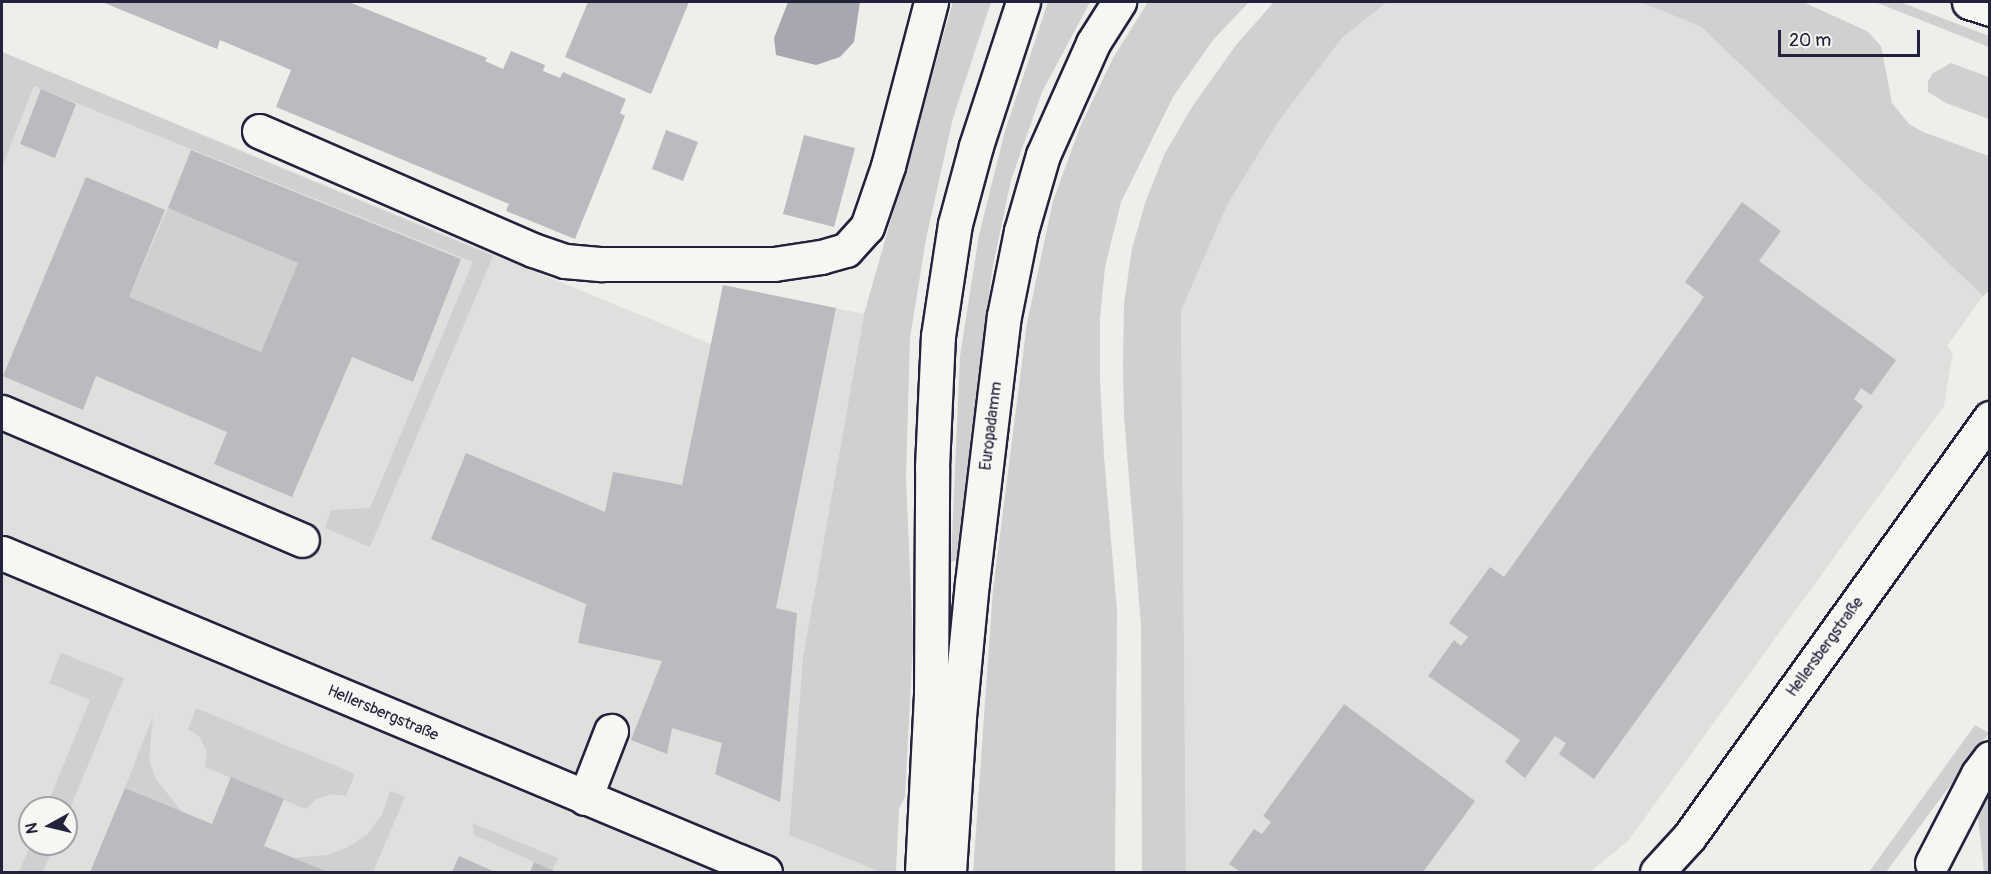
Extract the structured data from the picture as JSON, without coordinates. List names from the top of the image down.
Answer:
{
  "streets": {
    "main road": ["Europadamm", "Hellersbergstraße"]
  },
  "scale_bar": "20 m",
  "north": "left"
}
